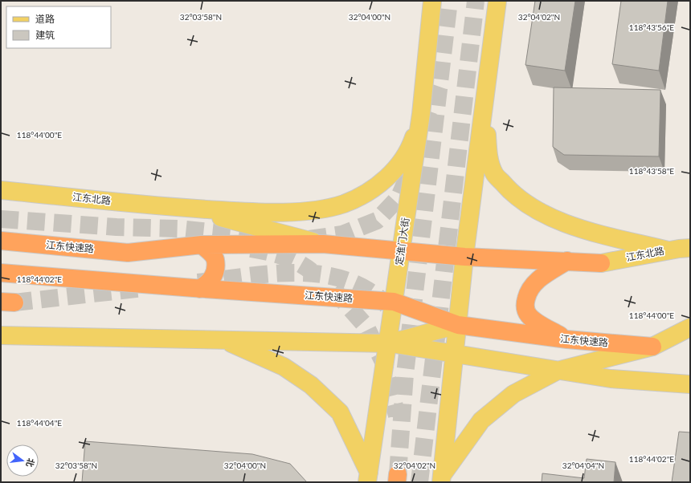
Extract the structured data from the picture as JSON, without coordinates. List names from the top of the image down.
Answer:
{
  "streets": {
    "highway": ["江东快速路"],
    "main road": ["江东北路", "定淮门大街"]
  },
  "crossings": [
    ["江东北路", "江东快速路"],
    ["定淮门大街", "江东快速路"]
  ],
  "legend": ["道路", "建筑"],
  "north": "right",
  "coordinates": [
    "32°03'58\"N",
    "32°04'00\"N",
    "32°04'02\"N",
    "118°43'56\"E",
    "118°44'00\"E",
    "118°43'58\"E",
    "118°44'02\"E",
    "118°44'04\"E",
    "32°04'04\"N"
  ]
}
